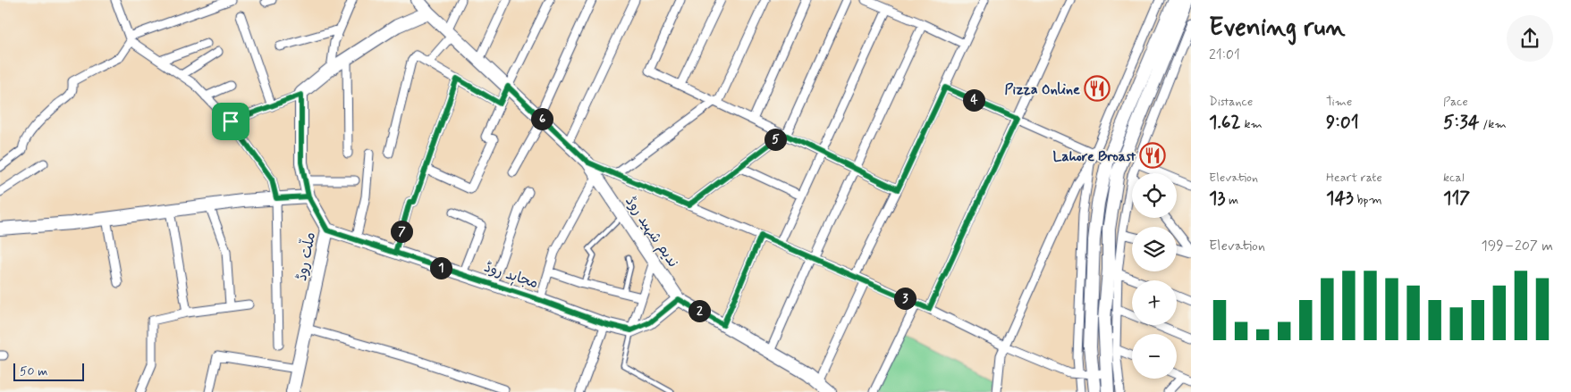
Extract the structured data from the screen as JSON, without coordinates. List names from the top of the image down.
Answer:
{
  "streets": {
    "street": ["ندیم شہید روڈ", "ملّت روڈ", "مجاہد روڈ"]
  },
  "crossings": [
    ["ملّت روڈ", "مجاہد روڈ"]
  ],
  "places": {
    "restaurant": ["Pizza Online", "Lahore Broast"]
  },
  "scale_bar": "50 m",
  "page": {
    "heading": ["Evening run", "21:01"],
    "stats": [
      ["Distance", "1.62 km"],
      ["Time", "9:01"],
      ["Pace", "5:34 /km"],
      ["Elevation", "13 m"],
      ["Heart rate", "143 bpm"],
      ["kcal", "117"]
    ],
    "pins": [
      "4",
      "6",
      "5",
      "7",
      "1",
      "3",
      "2"
    ],
    "map_buttons": ["+", "−"],
    "chart": ["Elevation", "199–207 m"],
    "scale": "50 m"
  }
}
